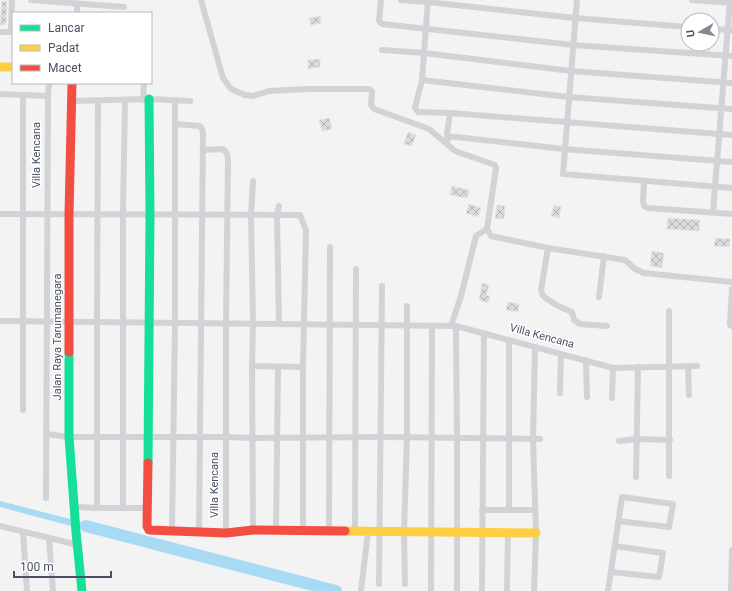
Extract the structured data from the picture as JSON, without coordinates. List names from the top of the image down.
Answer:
{
  "streets": {
    "street": ["Villa Kencana", "Jalan Raya Tarumanegara"]
  },
  "crossings": [
    ["Villa Kencana", "Jalan Raya Tarumanegara"]
  ],
  "legend": ["Lancar", "Padat", "Macet"],
  "scale_bar": "100 m",
  "north": "left"
}
